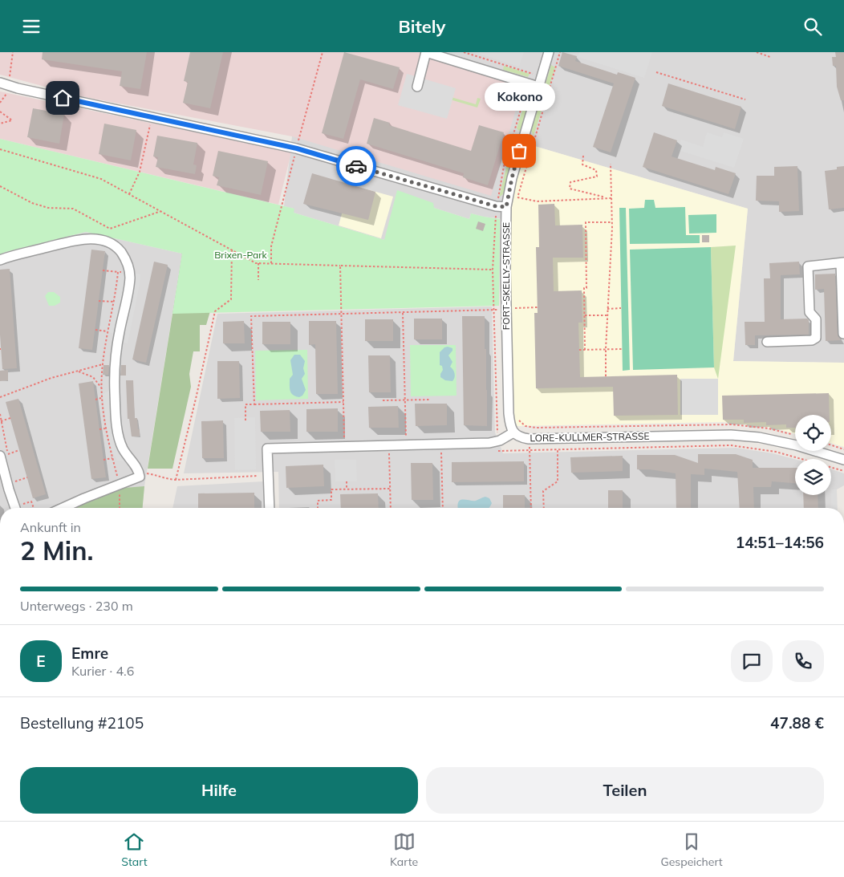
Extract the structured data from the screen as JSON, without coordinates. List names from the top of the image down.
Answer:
{
  "streets": {
    "street": ["FORT-SKELLY-STRASSE", "LORE-KULLMER-STRASSE"]
  },
  "crossings": [
    ["FORT-SKELLY-STRASSE", "LORE-KULLMER-STRASSE"]
  ],
  "parks": ["Brixen-Park"],
  "places": ["Kokono"],
  "page": {
    "header": "Bitely",
    "bubble": "Kokono",
    "heading": ["2 Min.", "Ankunft in", "14:51–14:56"],
    "panel": [
      "Emre",
      "Kurier · 4.6",
      "Bestellung #2105",
      "47.88 €"
    ],
    "bar": "Unterwegs · 230 m",
    "round": "E",
    "buttons": ["Hilfe", "Teilen"],
    "tabs": ["Start", "Karte", "Gespeichert"]
  }
}
